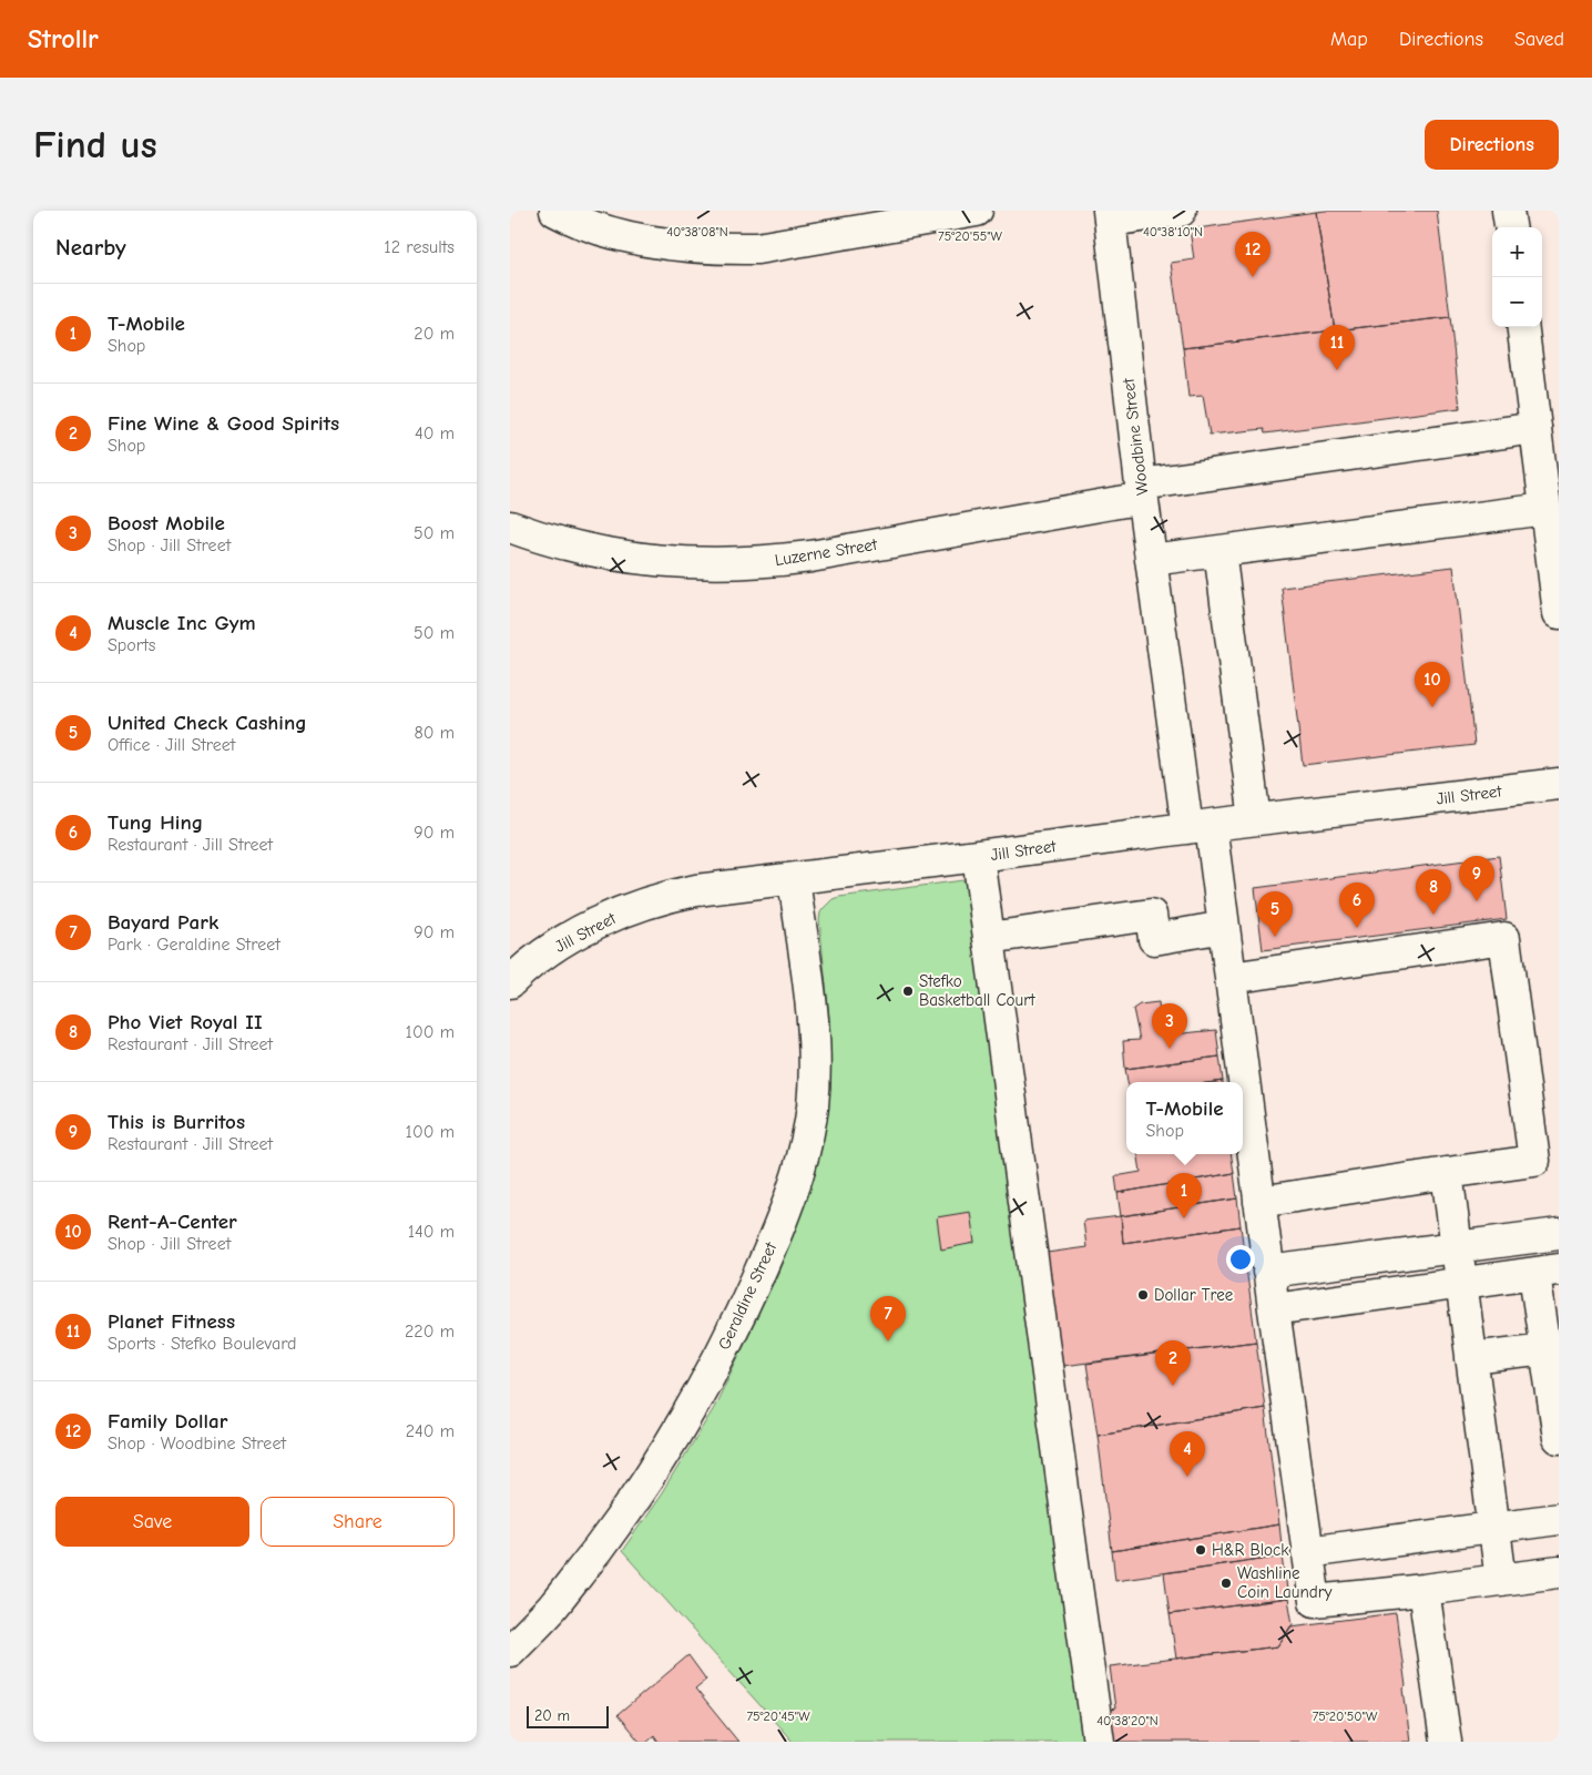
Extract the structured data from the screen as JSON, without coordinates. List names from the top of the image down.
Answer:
{
  "streets": {
    "street": [
      "Woodbine Street",
      "Luzerne Street",
      "Jill Street",
      "Geraldine Street"
    ]
  },
  "crossings": [
    ["Woodbine Street", "Luzerne Street"],
    ["Woodbine Street", "Jill Street"],
    ["Jill Street", "Geraldine Street"]
  ],
  "places": [
    "Stefko Basketball Court",
    "Dollar Tree",
    "H&R Block",
    "Washline Coin Laundry"
  ],
  "scale_bar": "20 m",
  "page": {
    "header": "Strollr",
    "nav": ["Map", "Directions", "Saved"],
    "buttons": [
      "Directions",
      ["Save", "Share"]
    ],
    "title": "Find us",
    "heading": ["Nearby", "12 results"],
    "map_buttons": ["+", "−"],
    "pins": [
      "12",
      "11",
      "10",
      "9",
      "8",
      "6",
      "5",
      "3",
      "1",
      "7",
      "2",
      "4"
    ],
    "list": [
      {
        "mark": "1",
        "name": "T-Mobile",
        "note": "Shop",
        "value": "20 m"
      },
      {
        "mark": "2",
        "name": "Fine Wine & Good Spirits",
        "note": "Shop",
        "value": "40 m"
      },
      {
        "mark": "3",
        "name": "Boost Mobile",
        "note": "Shop · Jill Street",
        "value": "50 m"
      },
      {
        "mark": "4",
        "name": "Muscle Inc Gym",
        "note": "Sports",
        "value": "50 m"
      },
      {
        "mark": "5",
        "name": "United Check Cashing",
        "note": "Office · Jill Street",
        "value": "80 m"
      },
      {
        "mark": "6",
        "name": "Tung Hing",
        "note": "Restaurant · Jill Street",
        "value": "90 m"
      },
      {
        "mark": "7",
        "name": "Bayard Park",
        "note": "Park · Geraldine Street",
        "value": "90 m"
      },
      {
        "mark": "8",
        "name": "Pho Viet Royal II",
        "note": "Restaurant · Jill Street",
        "value": "100 m"
      },
      {
        "mark": "9",
        "name": "This is Burritos",
        "note": "Restaurant · Jill Street",
        "value": "100 m"
      },
      {
        "mark": "10",
        "name": "Rent-A-Center",
        "note": "Shop · Jill Street",
        "value": "140 m"
      },
      {
        "mark": "11",
        "name": "Planet Fitness",
        "note": "Sports · Stefko Boulevard",
        "value": "220 m"
      },
      {
        "mark": "12",
        "name": "Family Dollar",
        "note": "Shop · Woodbine Street",
        "value": "240 m"
      }
    ],
    "popup": ["T-Mobile", "Shop"],
    "scale": "20 m"
  },
  "coordinates": [
    "40°38'08\"N",
    "40°38'10\"N",
    "75°20'55\"W",
    "75°20'45\"W",
    "75°20'50\"W",
    "40°38'20\"N"
  ]
}
